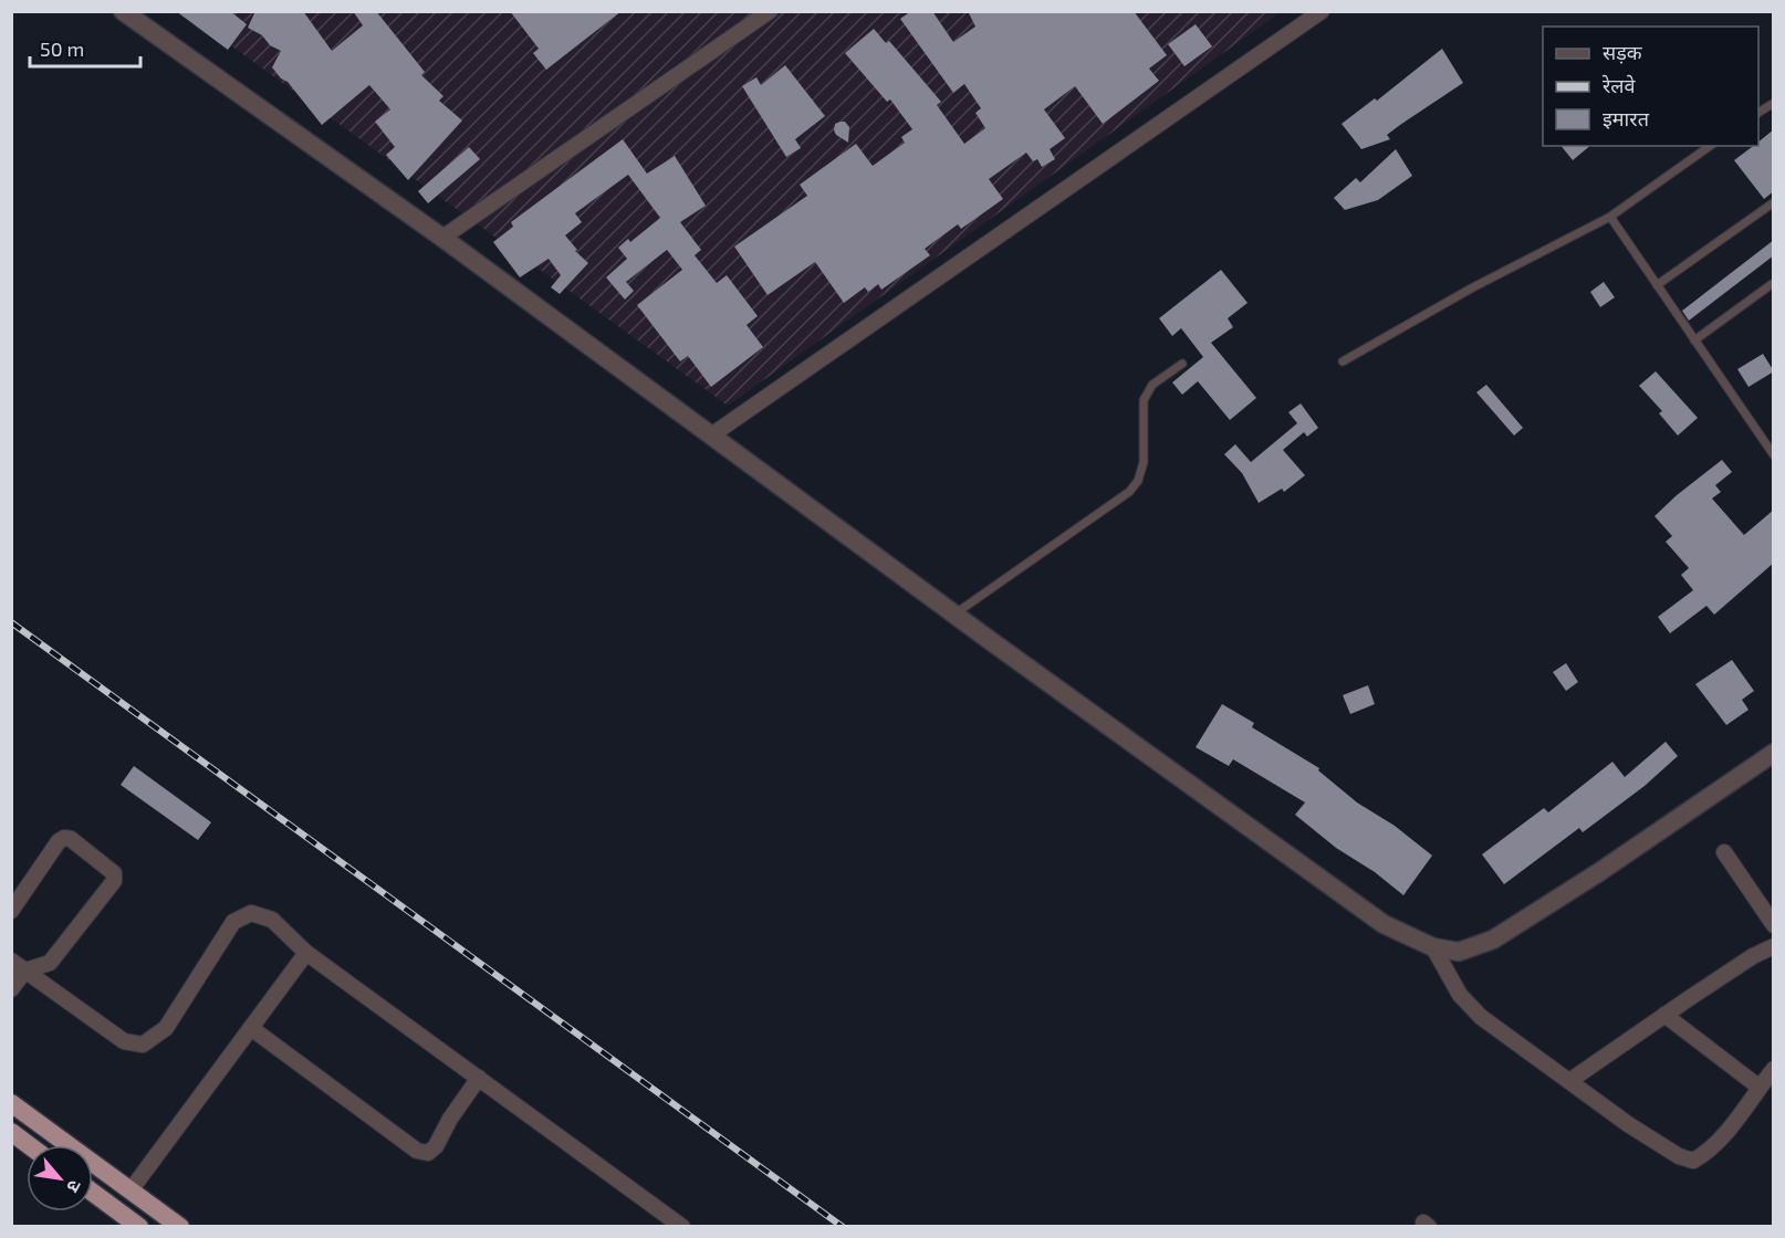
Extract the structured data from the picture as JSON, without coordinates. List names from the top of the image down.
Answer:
{
  "legend": ["सड़क", "रेलवे", "इमारत"],
  "scale_bar": "50 m",
  "north": "bottom right"
}
